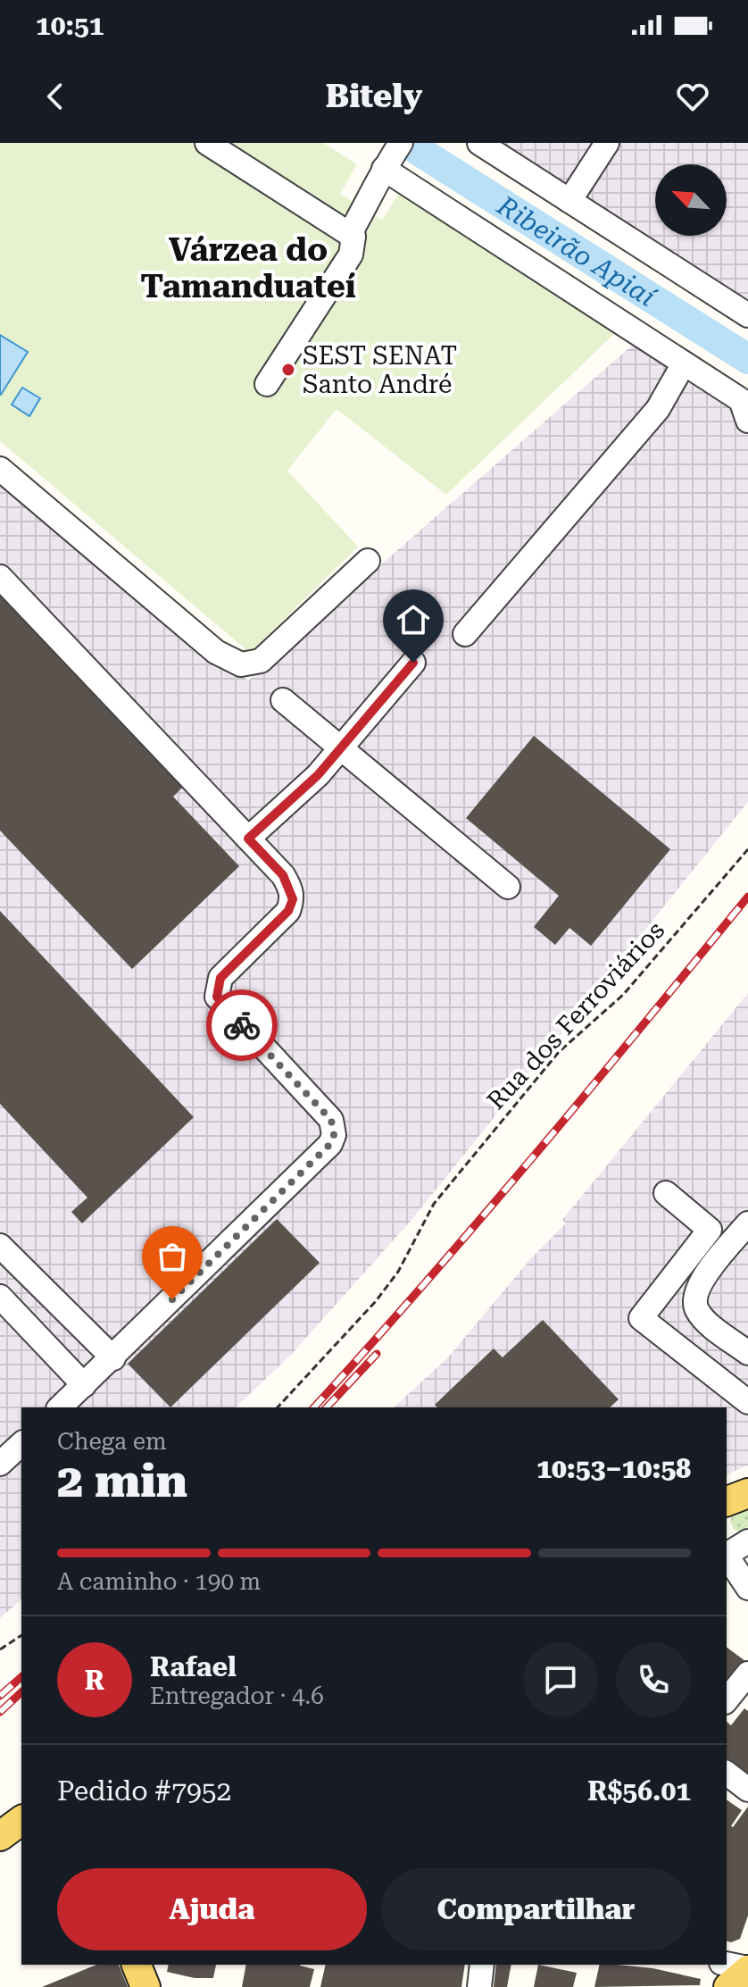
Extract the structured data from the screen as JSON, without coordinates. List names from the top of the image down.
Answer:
{
  "streets": {
    "path": ["Rua dos Ferroviários"]
  },
  "districts": ["Várzea do Tamanduateí"],
  "water": ["Ribeirão Apiaí"],
  "places": ["SEST SENAT Santo André"],
  "north": "top left",
  "page": {
    "status": "10:51",
    "header": "Bitely",
    "heading": ["2 min", "Chega em", "10:53–10:58"],
    "panel": [
      "Rafael",
      "Entregador · 4.6",
      "Pedido #7952",
      "R$56.01"
    ],
    "bar": "A caminho · 190 m",
    "round": "R",
    "buttons": ["Ajuda", "Compartilhar"]
  }
}
